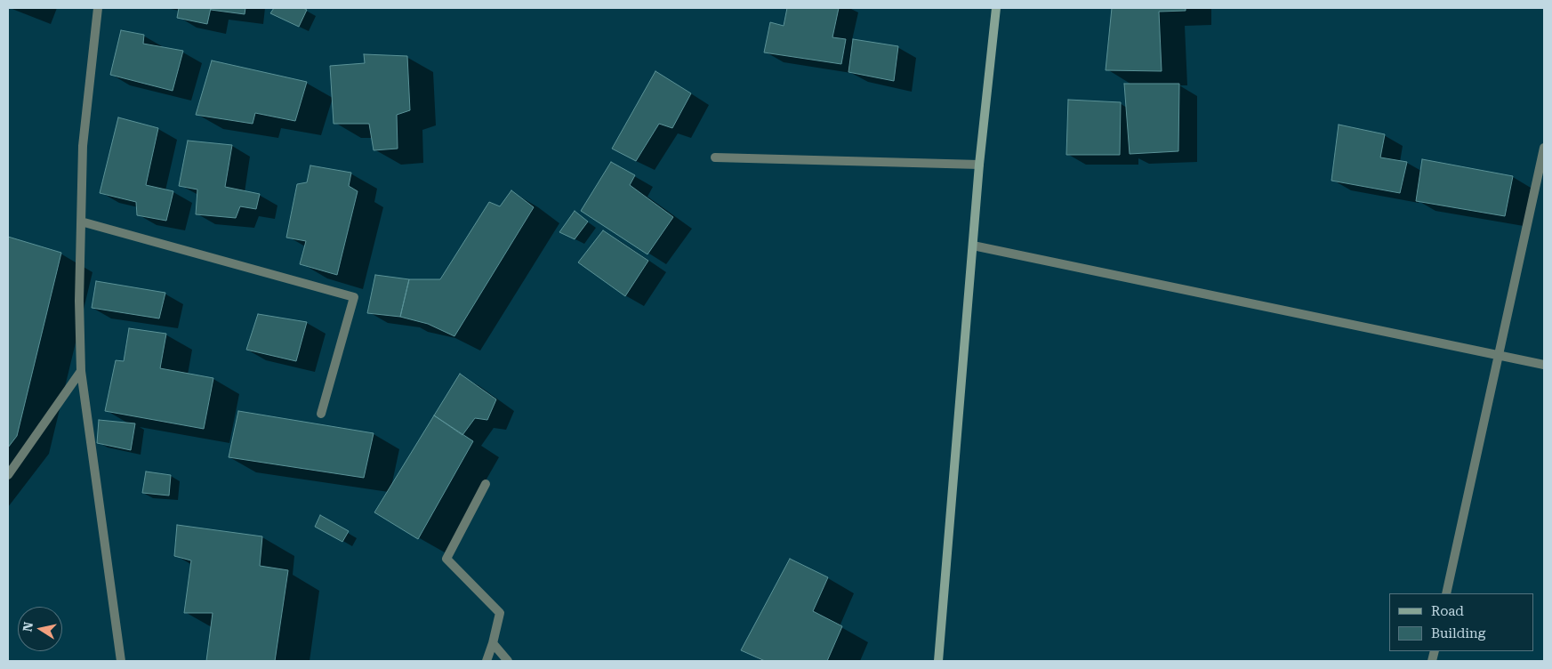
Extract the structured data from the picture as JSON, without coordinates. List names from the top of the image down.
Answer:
{
  "legend": ["Road", "Building"],
  "north": "left"
}
